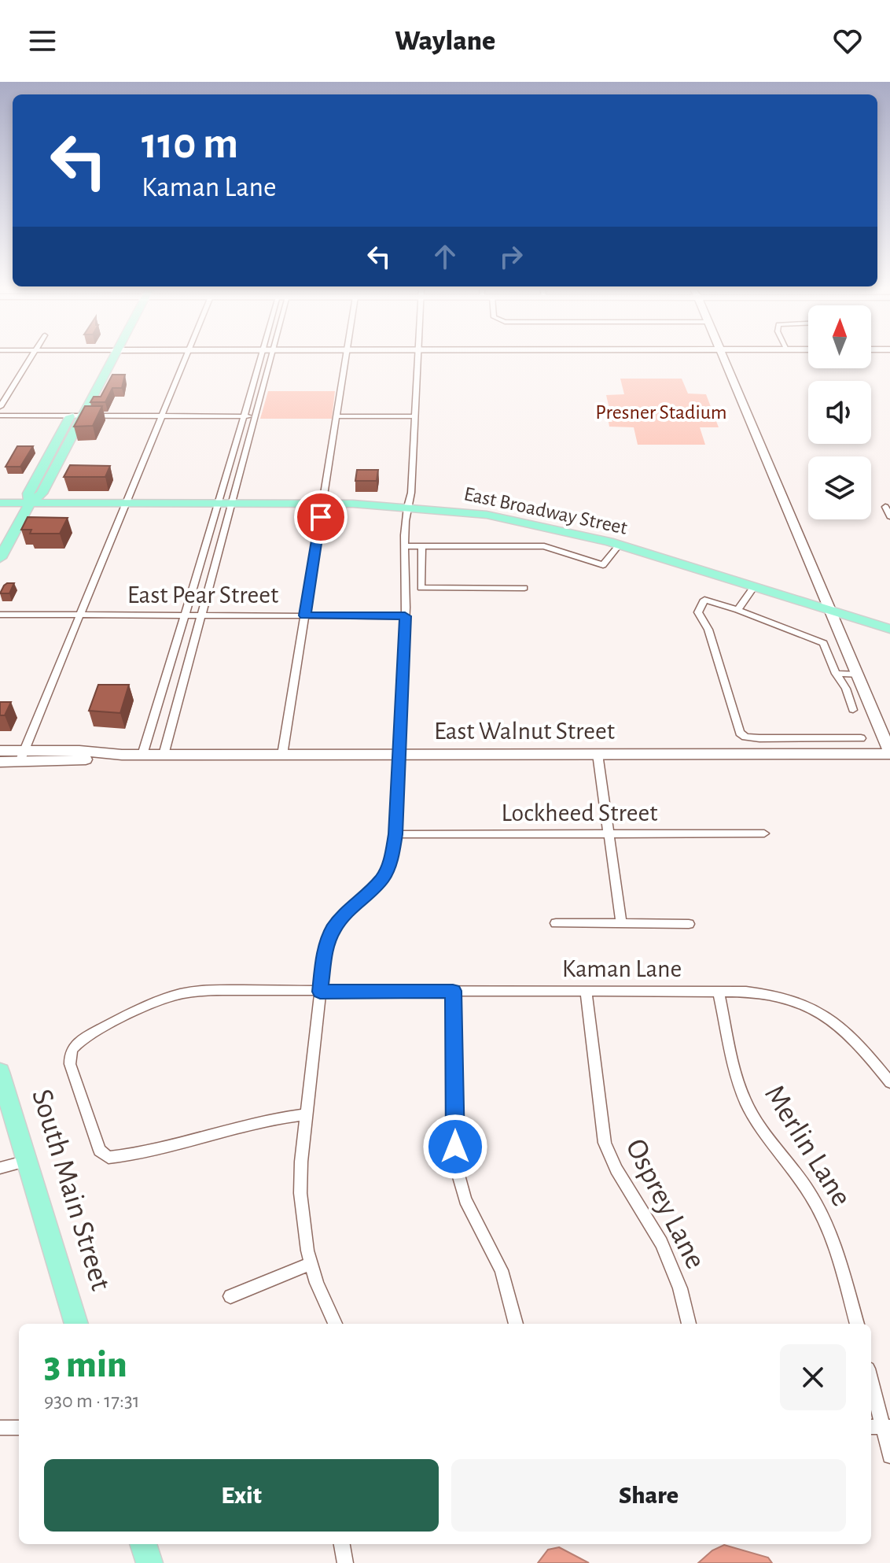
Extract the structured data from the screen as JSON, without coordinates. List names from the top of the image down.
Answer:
{
  "streets": {
    "main road": ["East Broadway Street", "South Main Street"],
    "street": [
      "East Pear Street",
      "East Walnut Street",
      "Lockheed Street",
      "Kaman Lane",
      "Merlin Lane",
      "Osprey Lane"
    ]
  },
  "crossings": [
    ["Kaman Lane", "Merlin Lane"],
    ["Kaman Lane", "Osprey Lane"]
  ],
  "parks": ["Presner Stadium"],
  "north": "top",
  "page": {
    "header": "Waylane",
    "turn": ["110 m", "Kaman Lane"],
    "heading": ["3 min", "930 m · 17:31"],
    "buttons": ["Exit", "Share"]
  }
}
